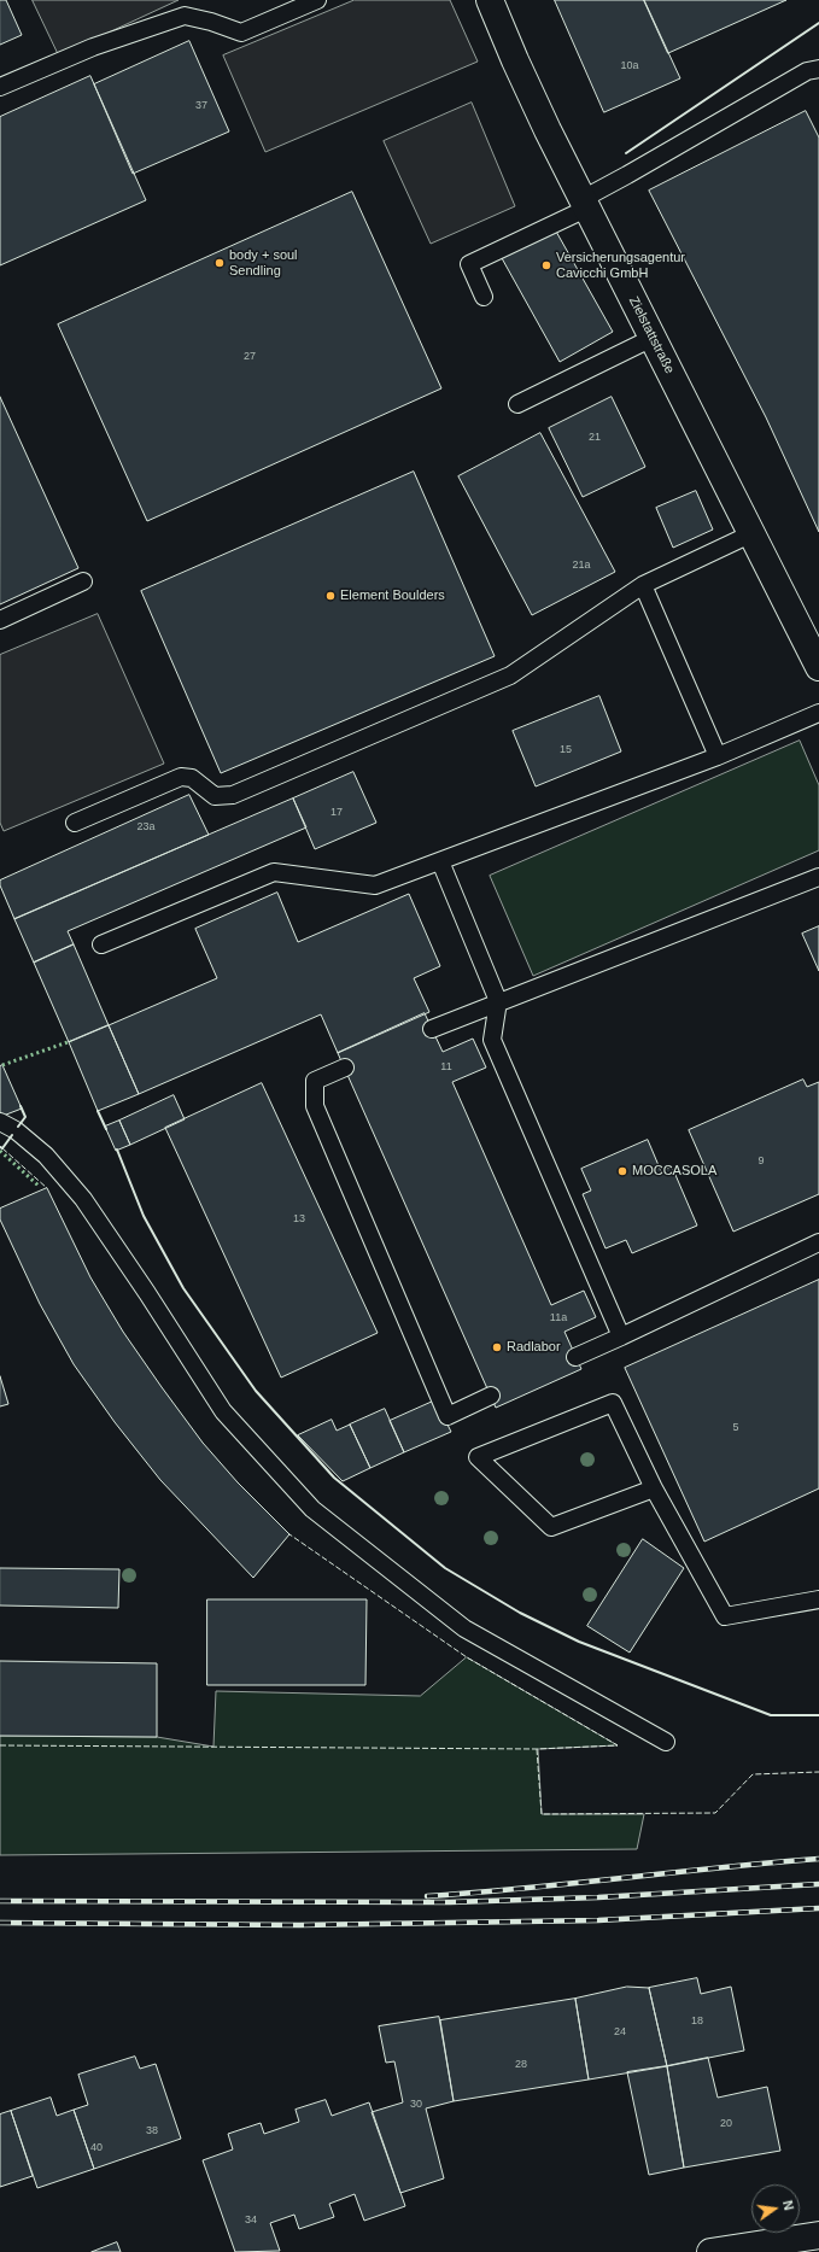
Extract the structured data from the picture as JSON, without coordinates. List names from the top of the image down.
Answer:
{
  "streets": {
    "street": ["Zielstattstraße"]
  },
  "places": [
    "body + soul Sendling",
    "Versicherungsagentur Cavicchi GmbH",
    "Element Boulders",
    "MOCCASOLA",
    "Radlabor"
  ],
  "house_numbers": [
    "10a",
    "37",
    "27",
    "21",
    "21a",
    "15",
    "17",
    "23a",
    "11",
    "9",
    "13",
    "11a",
    "5",
    "18",
    "24",
    "28",
    "30",
    "20",
    "38",
    "40",
    "34"
  ],
  "north": "right"
}
